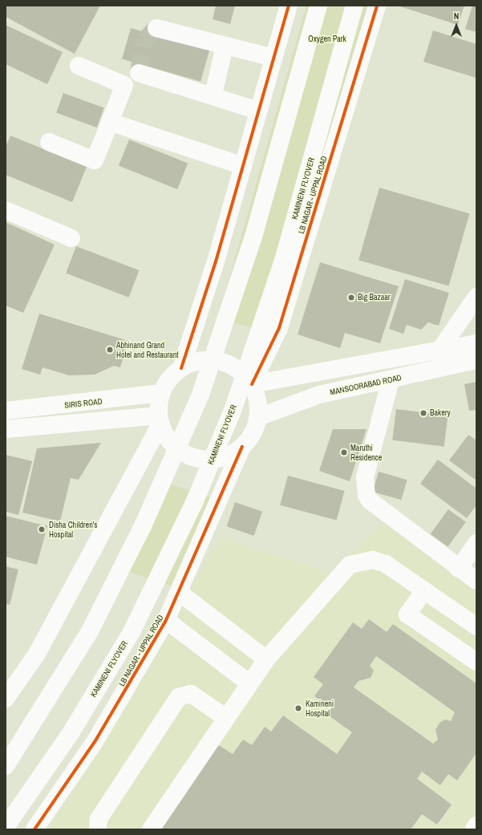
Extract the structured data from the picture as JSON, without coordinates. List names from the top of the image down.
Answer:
{
  "streets": {
    "main road": [
      "KAMINENI FLYOVER",
      "LB NAGAR - UPPAL ROAD",
      "MANSOORABAD ROAD",
      "SIRIS ROAD"
    ]
  },
  "crossings": [
    ["LB NAGAR - UPPAL ROAD", "MANSOORABAD ROAD"],
    ["LB NAGAR - UPPAL ROAD", "SIRIS ROAD"],
    ["MANSOORABAD ROAD", "SIRIS ROAD"]
  ],
  "parks": ["Oxygen Park"],
  "places": [
    "Big Bazaar",
    "Abhinand Grand Hotel and Restaurant",
    "Bakery",
    "Maruthi Residence",
    "Disha Children's Hospital",
    "Kamineni Hospital"
  ],
  "north": "top"
}
